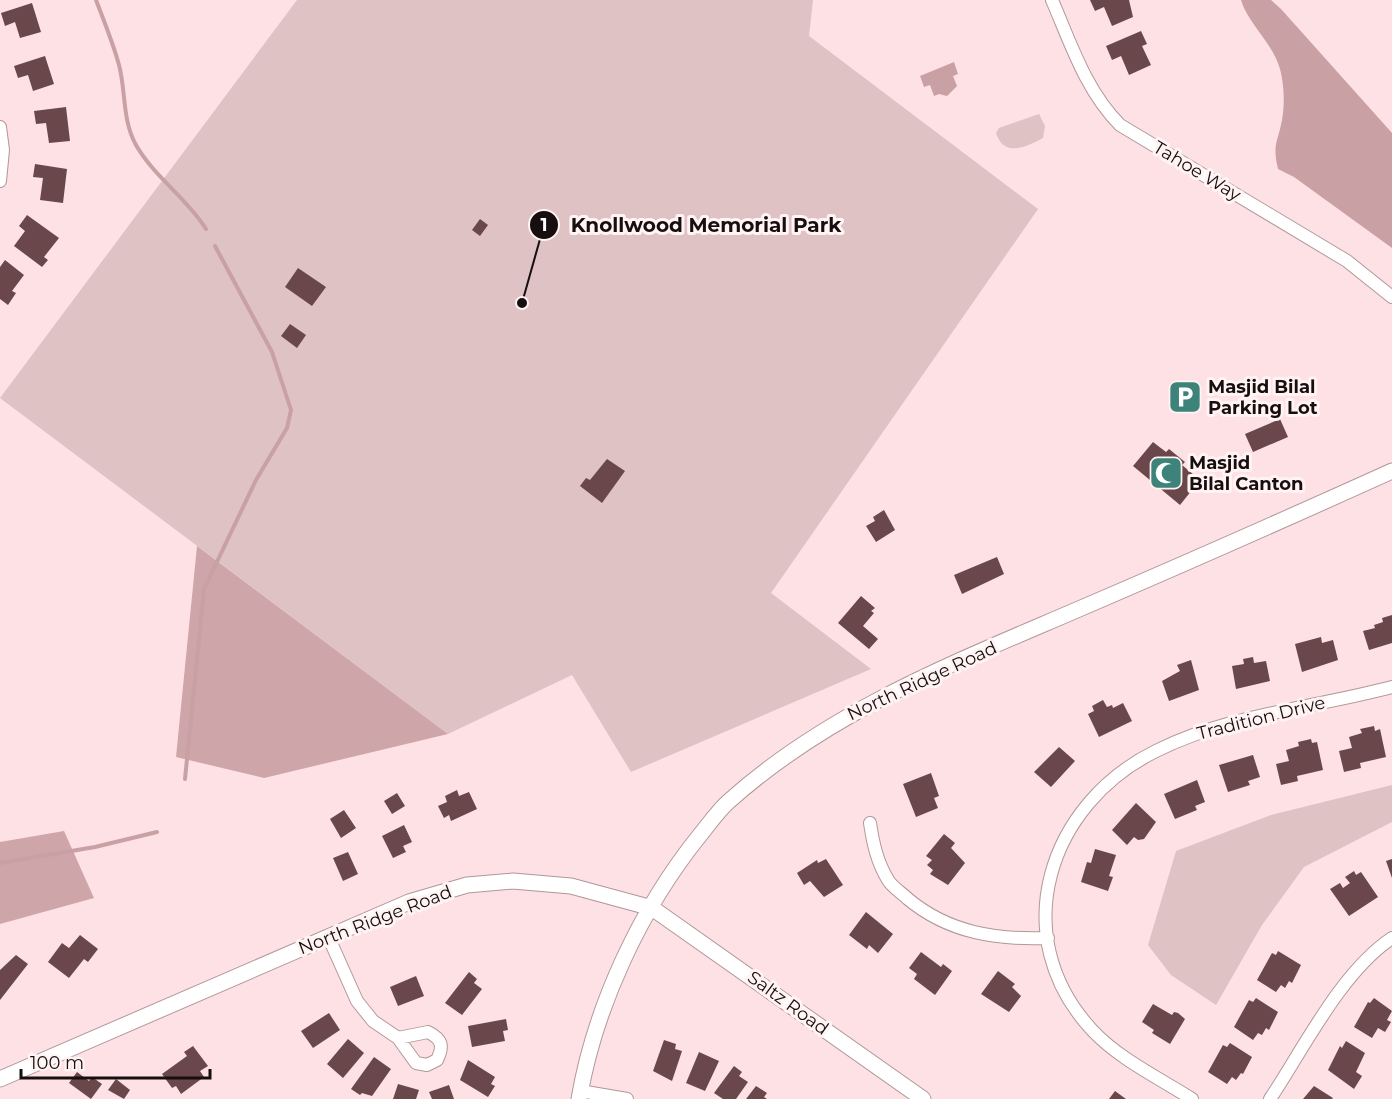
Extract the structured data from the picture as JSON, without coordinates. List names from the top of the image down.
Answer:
{
  "streets": {
    "street": [
      "Tahoe Way",
      "North Ridge Road",
      "Tradition Drive",
      "Saltz Road"
    ]
  },
  "crossings": [
    ["North Ridge Road", "Saltz Road"]
  ],
  "places": {
    "other": ["Knollwood Memorial Park"],
    "parking": ["Masjid Bilal Parking Lot"],
    "mosque": ["Masjid Bilal Canton"]
  },
  "scale_bar": "100 m"
}
